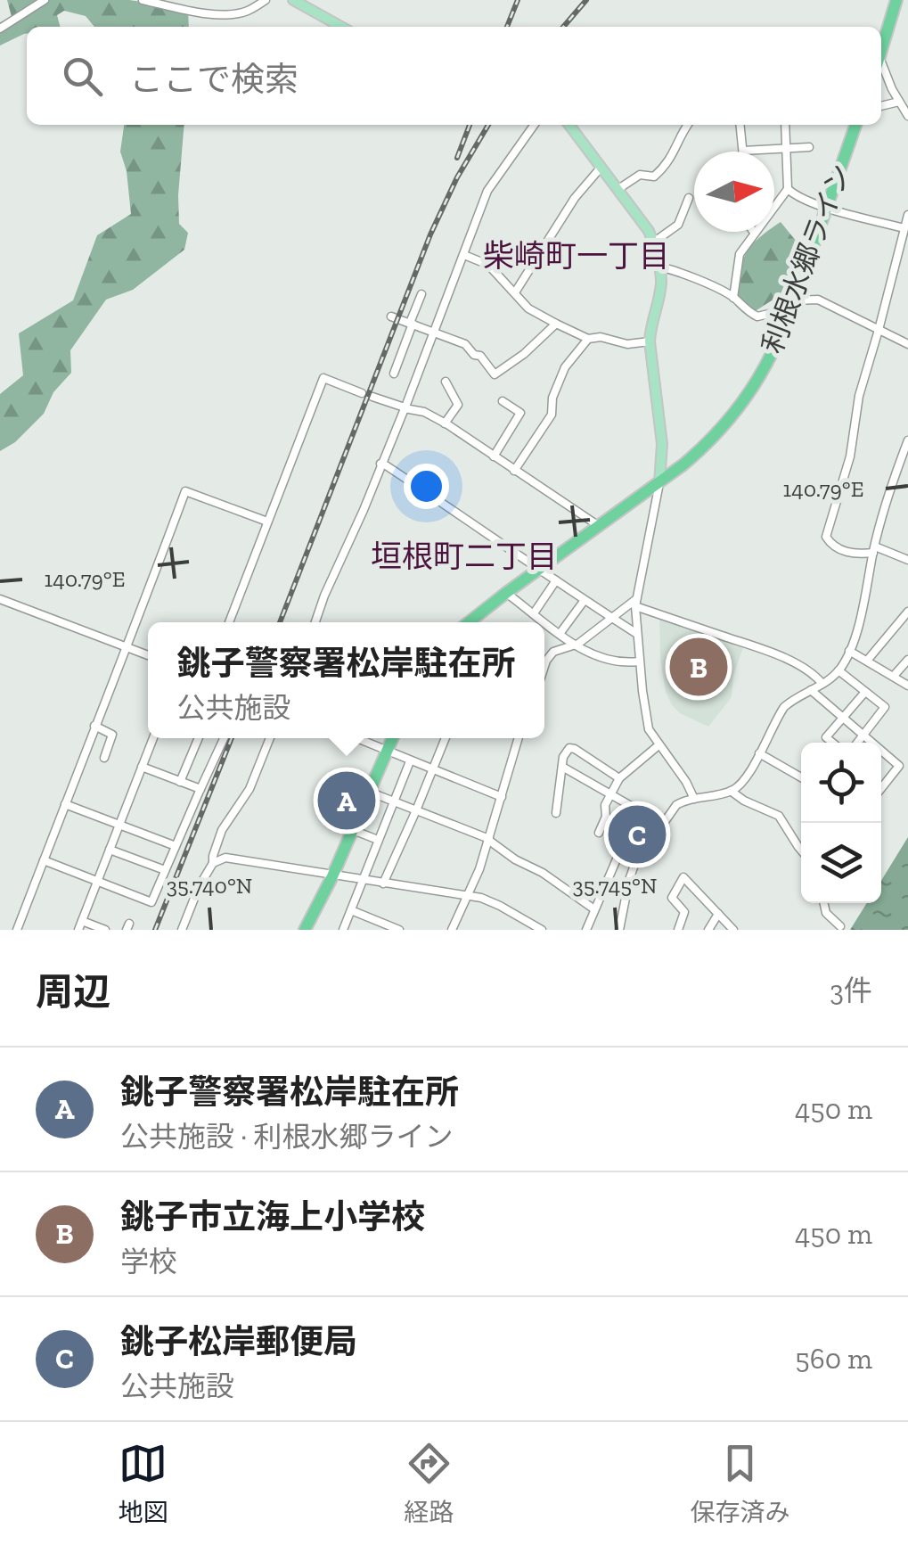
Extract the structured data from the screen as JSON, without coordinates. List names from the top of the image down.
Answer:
{
  "streets": {
    "highway": ["利根水郷ライン"]
  },
  "districts": ["柴崎町一丁目", "垣根町二丁目"],
  "north": "right",
  "page": {
    "search": "ここで検索",
    "popup": ["銚子警察署松岸駐在所", "公共施設"],
    "pins": ["B", "A", "C"],
    "heading": ["周辺", "3件"],
    "list": [
      {
        "mark": "A",
        "name": "銚子警察署松岸駐在所",
        "note": "公共施設 · 利根水郷ライン",
        "value": "450 m"
      },
      {
        "mark": "B",
        "name": "銚子市立海上小学校",
        "note": "学校",
        "value": "450 m"
      },
      {
        "mark": "C",
        "name": "銚子松岸郵便局",
        "note": "公共施設",
        "value": "560 m"
      }
    ],
    "nav": ["地図", "経路", "保存済み"]
  },
  "coordinates": ["140.79°E", "35.740°N", "35.745°N"]
}
